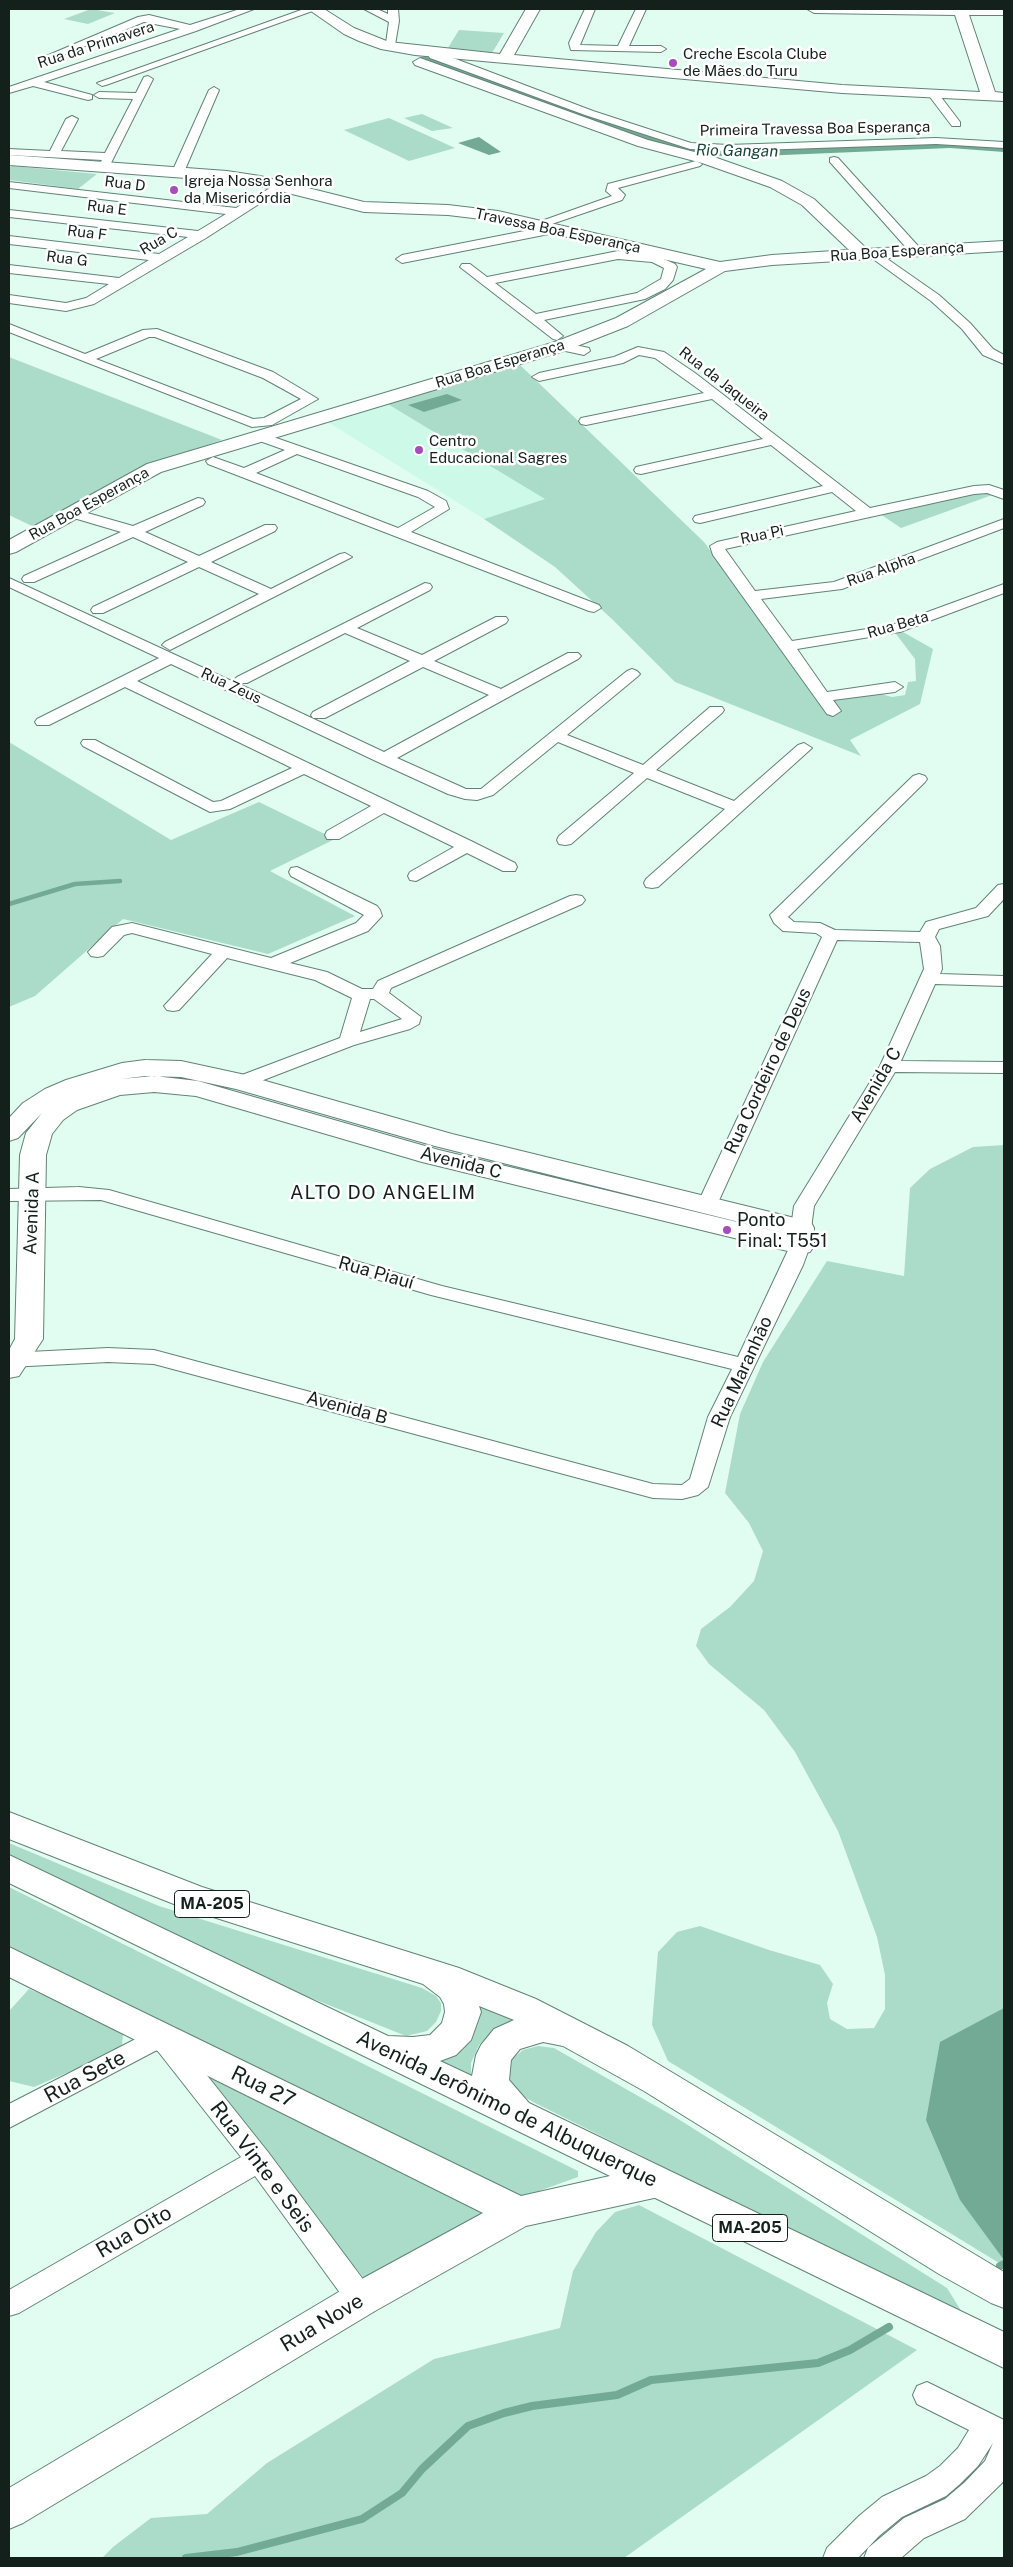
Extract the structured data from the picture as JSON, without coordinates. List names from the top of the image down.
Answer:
{
  "streets": {
    "main road": [
      "Travessa Boa Esperança",
      "Rua Boa Esperança",
      "Avenida C",
      "Avenida A",
      "MA-205",
      "Rua 27",
      "Avenida Jerônimo de Albuquerque",
      "Rua Nove"
    ],
    "street": [
      "Rua da Primavera",
      "Primeira Travessa Boa Esperança",
      "Rua D",
      "Rua E",
      "Rua F",
      "Rua C",
      "Rua G",
      "Rua da Jaqueira",
      "Rua Pi",
      "Rua Alpha",
      "Rua Beta",
      "Rua Zeus",
      "Rua Cordeiro de Deus",
      "Rua Piauí",
      "Rua Maranhão",
      "Avenida B",
      "Rua Sete",
      "Rua Vinte e Seis",
      "Rua Oito"
    ]
  },
  "crossings": [
    ["Rua D", "Rua C"],
    ["Rua E", "Rua C"],
    ["Travessa Boa Esperança", "Rua C"],
    ["Travessa Boa Esperança", "Rua Boa Esperança"],
    ["Rua F", "Rua C"],
    ["Rua C", "Rua G"],
    ["Rua da Jaqueira", "Rua Pi"],
    ["Rua Pi", "Rua Alpha"],
    ["Rua Pi", "Rua Beta"],
    ["Rua Cordeiro de Deus", "Avenida C"],
    ["Avenida C", "Avenida A"],
    ["Avenida C", "Rua Maranhão"],
    ["Avenida A", "Rua Piauí"],
    ["Avenida A", "Avenida B"],
    ["Rua Piauí", "Rua Maranhão"],
    ["Rua Maranhão", "Avenida B"],
    ["Rua Sete", "Rua 27"],
    ["Rua Sete", "Rua Vinte e Seis"],
    ["Rua 27", "Rua Vinte e Seis"],
    ["Rua 27", "Rua Nove"],
    ["Avenida Jerônimo de Albuquerque", "Rua Nove"],
    ["Rua Vinte e Seis", "Rua Oito"],
    ["Rua Vinte e Seis", "Rua Nove"]
  ],
  "districts": ["ALTO DO ANGELIM"],
  "water": ["Rio Gangan"],
  "places": [
    "Creche Escola Clube de Mães do Turu",
    "Igreja Nossa Senhora da Misericórdia",
    "Centro Educacional Sagres",
    "Ponto Final: T551"
  ]
}
